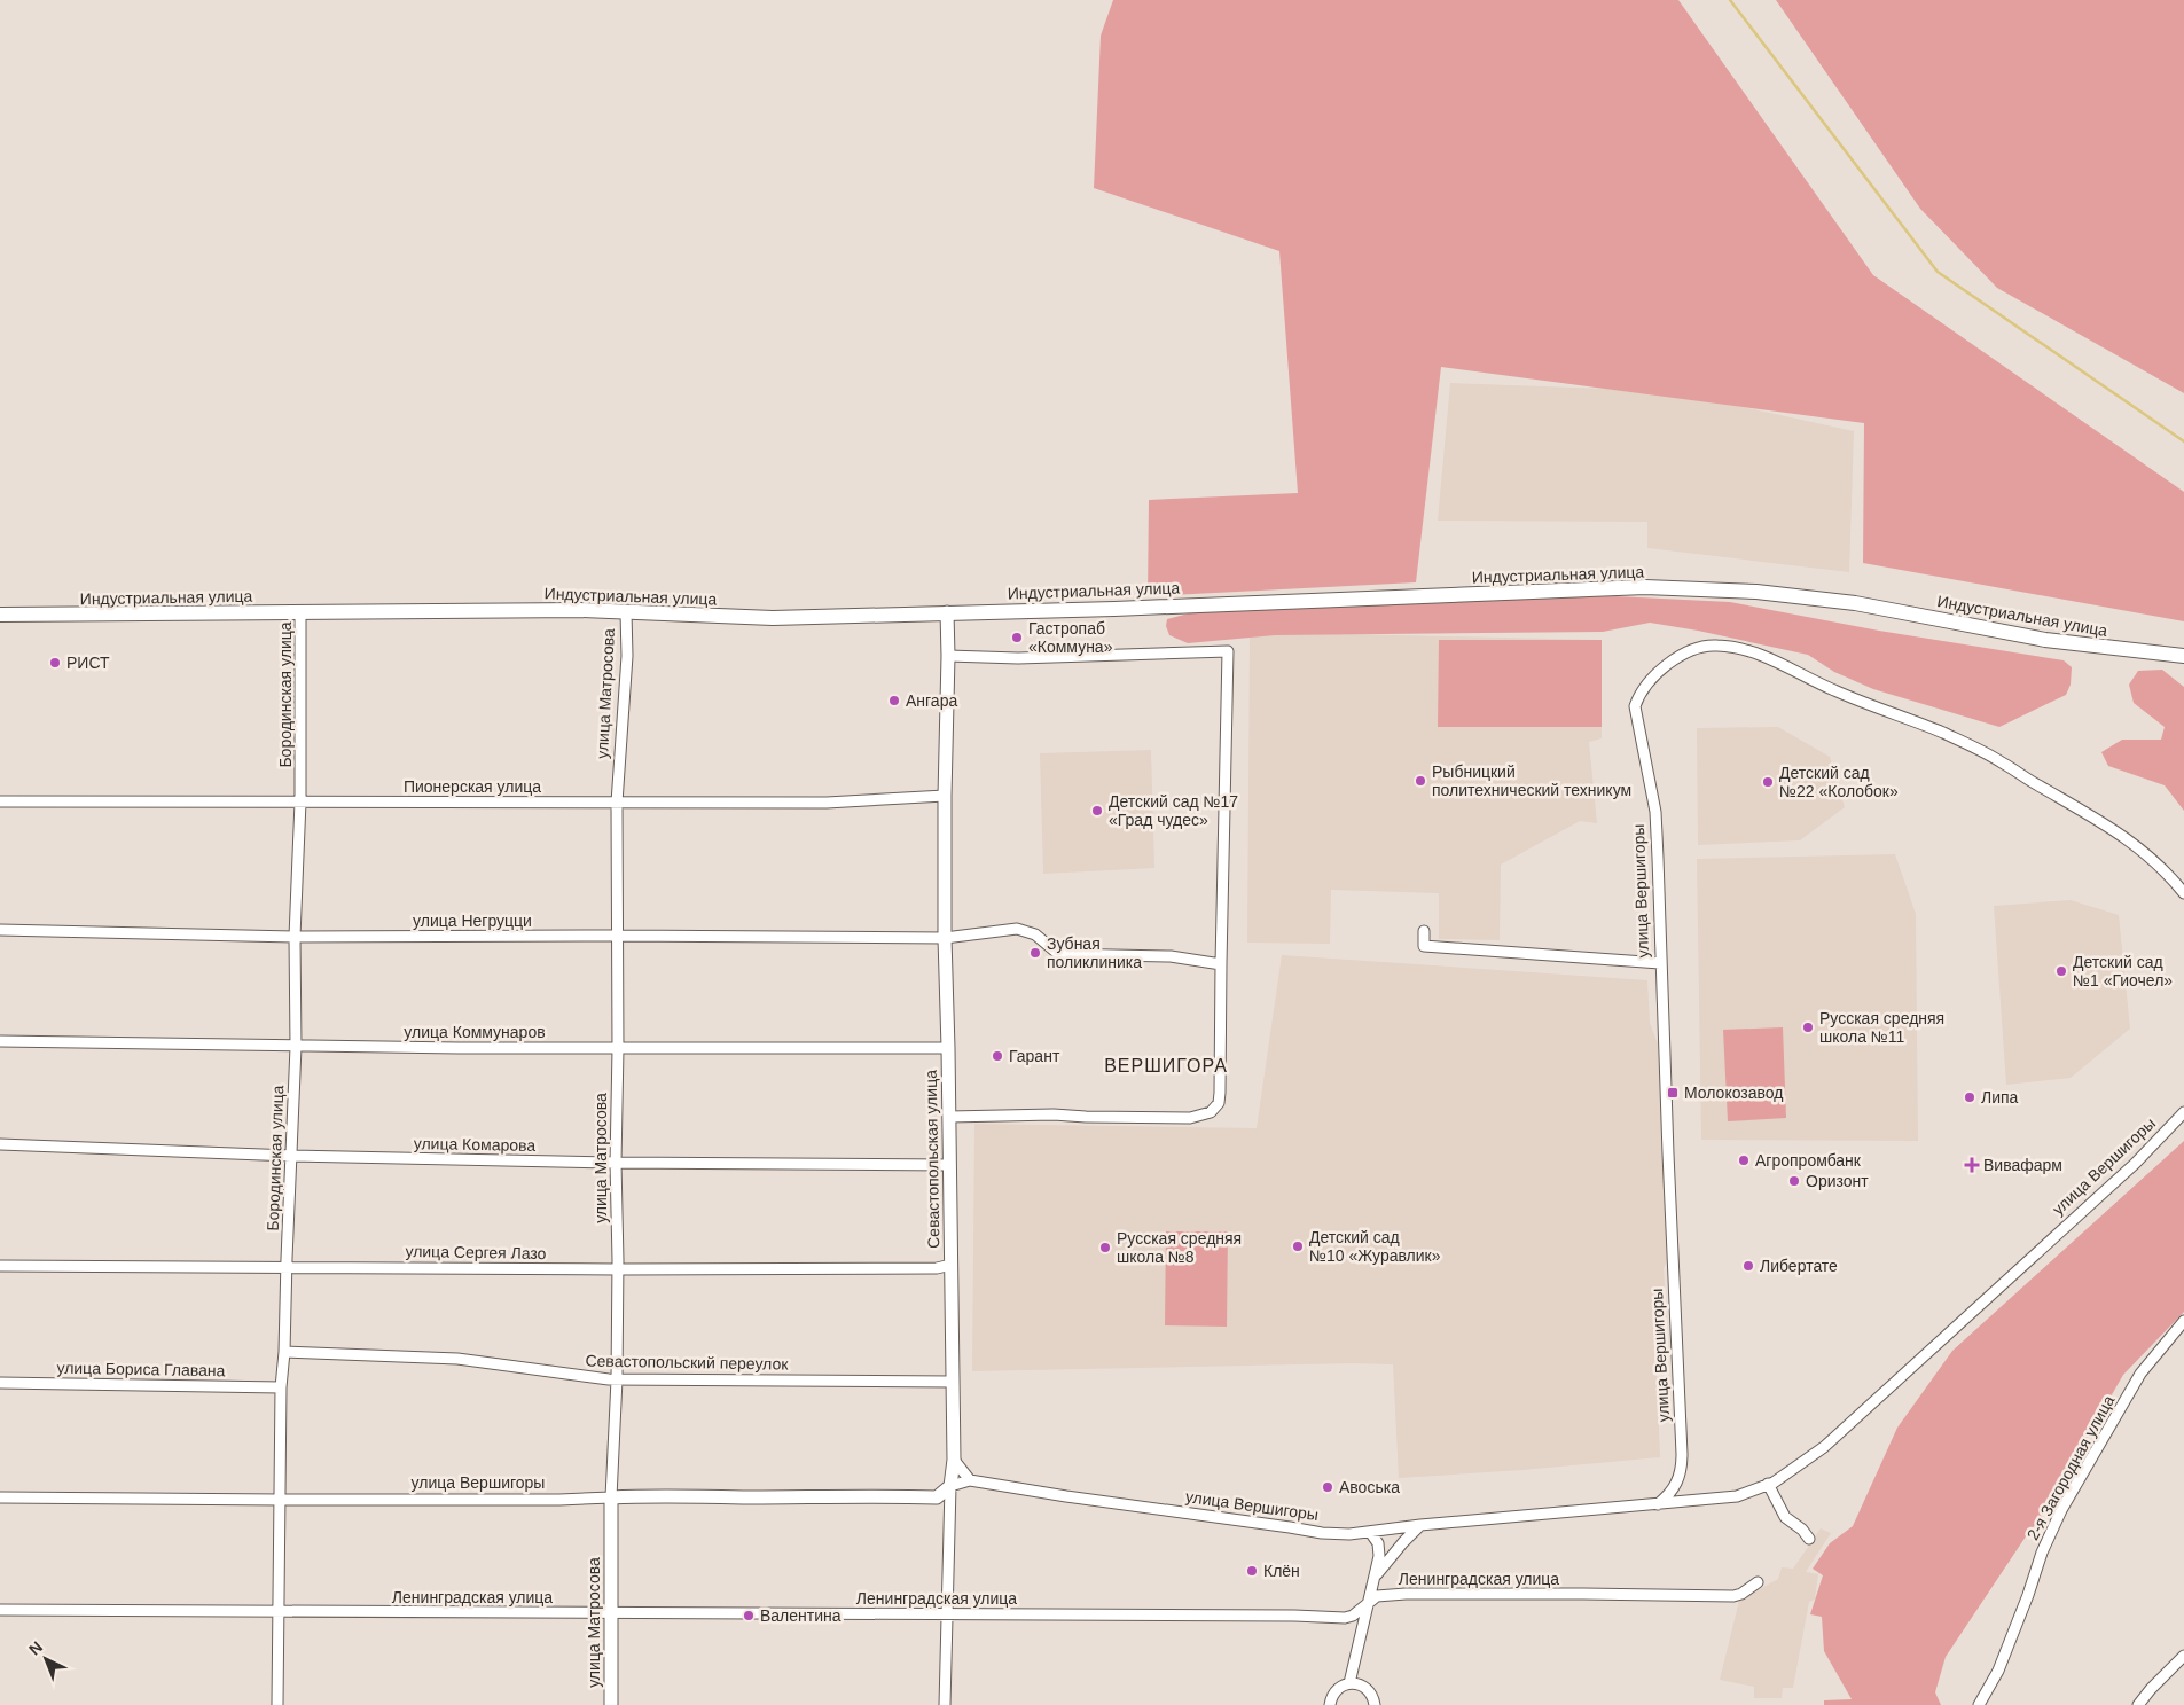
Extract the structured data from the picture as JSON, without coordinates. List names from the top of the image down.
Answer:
{
  "streets": {
    "main road": ["Индустриальная улица"],
    "street": [
      "улица Матросова",
      "Бородинская улица",
      "Пионерская улица",
      "улица Вершигоры",
      "улица Негруцци",
      "улица Коммунаров",
      "улица Комарова",
      "Севастопольская улица",
      "улица Сергея Лазо",
      "Севастопольский переулок",
      "улица Бориса Главана",
      "2-я Загородная улица",
      "Ленинградская улица"
    ]
  },
  "crossings": [
    ["Индустриальная улица", "улица Матросова"],
    ["Индустриальная улица", "Бородинская улица"],
    ["Индустриальная улица", "Севастопольская улица"],
    ["улица Матросова", "Пионерская улица"],
    ["улица Матросова", "улица Вершигоры"],
    ["улица Матросова", "улица Негруцци"],
    ["улица Матросова", "улица Коммунаров"],
    ["улица Матросова", "улица Комарова"],
    ["улица Матросова", "улица Сергея Лазо"],
    ["улица Матросова", "Севастопольский переулок"],
    ["улица Матросова", "Ленинградская улица"],
    ["Бородинская улица", "Пионерская улица"],
    ["Бородинская улица", "улица Вершигоры"],
    ["Бородинская улица", "улица Негруцци"],
    ["Бородинская улица", "улица Коммунаров"],
    ["Бородинская улица", "улица Комарова"],
    ["Бородинская улица", "улица Сергея Лазо"],
    ["Бородинская улица", "Севастопольский переулок"],
    ["Бородинская улица", "улица Бориса Главана"],
    ["Бородинская улица", "Ленинградская улица"],
    ["Пионерская улица", "Севастопольская улица"],
    ["улица Вершигоры", "Севастопольская улица"],
    ["улица Негруцци", "Севастопольская улица"],
    ["улица Коммунаров", "Севастопольская улица"],
    ["улица Комарова", "Севастопольская улица"],
    ["Севастопольская улица", "улица Сергея Лазо"],
    ["Севастопольская улица", "Севастопольский переулок"],
    ["Севастопольская улица", "Ленинградская улица"]
  ],
  "districts": ["ВЕРШИГОРА"],
  "places": {
    "other": [
      "Гастропаб «Коммуна»",
      "РИСТ",
      "Ангара",
      "Рыбницкий политехнический техникум",
      "Детский сад №22 «Колобок»",
      "Детский сад №17 «Град чудес»",
      "Зубная поликлиника",
      "Детский сад №1 «Гиочел»",
      "Русская средняя школа №11",
      "Гарант",
      "Липа",
      "Агропромбанк",
      "Оризонт",
      "Детский сад №10 «Журавлик»",
      "Русская средняя школа №8",
      "Либертате",
      "Авоська",
      "Клён",
      "Валентина"
    ],
    "transit": ["Молокозавод"],
    "health": ["Вивафарм"]
  },
  "north": "top left"
}
